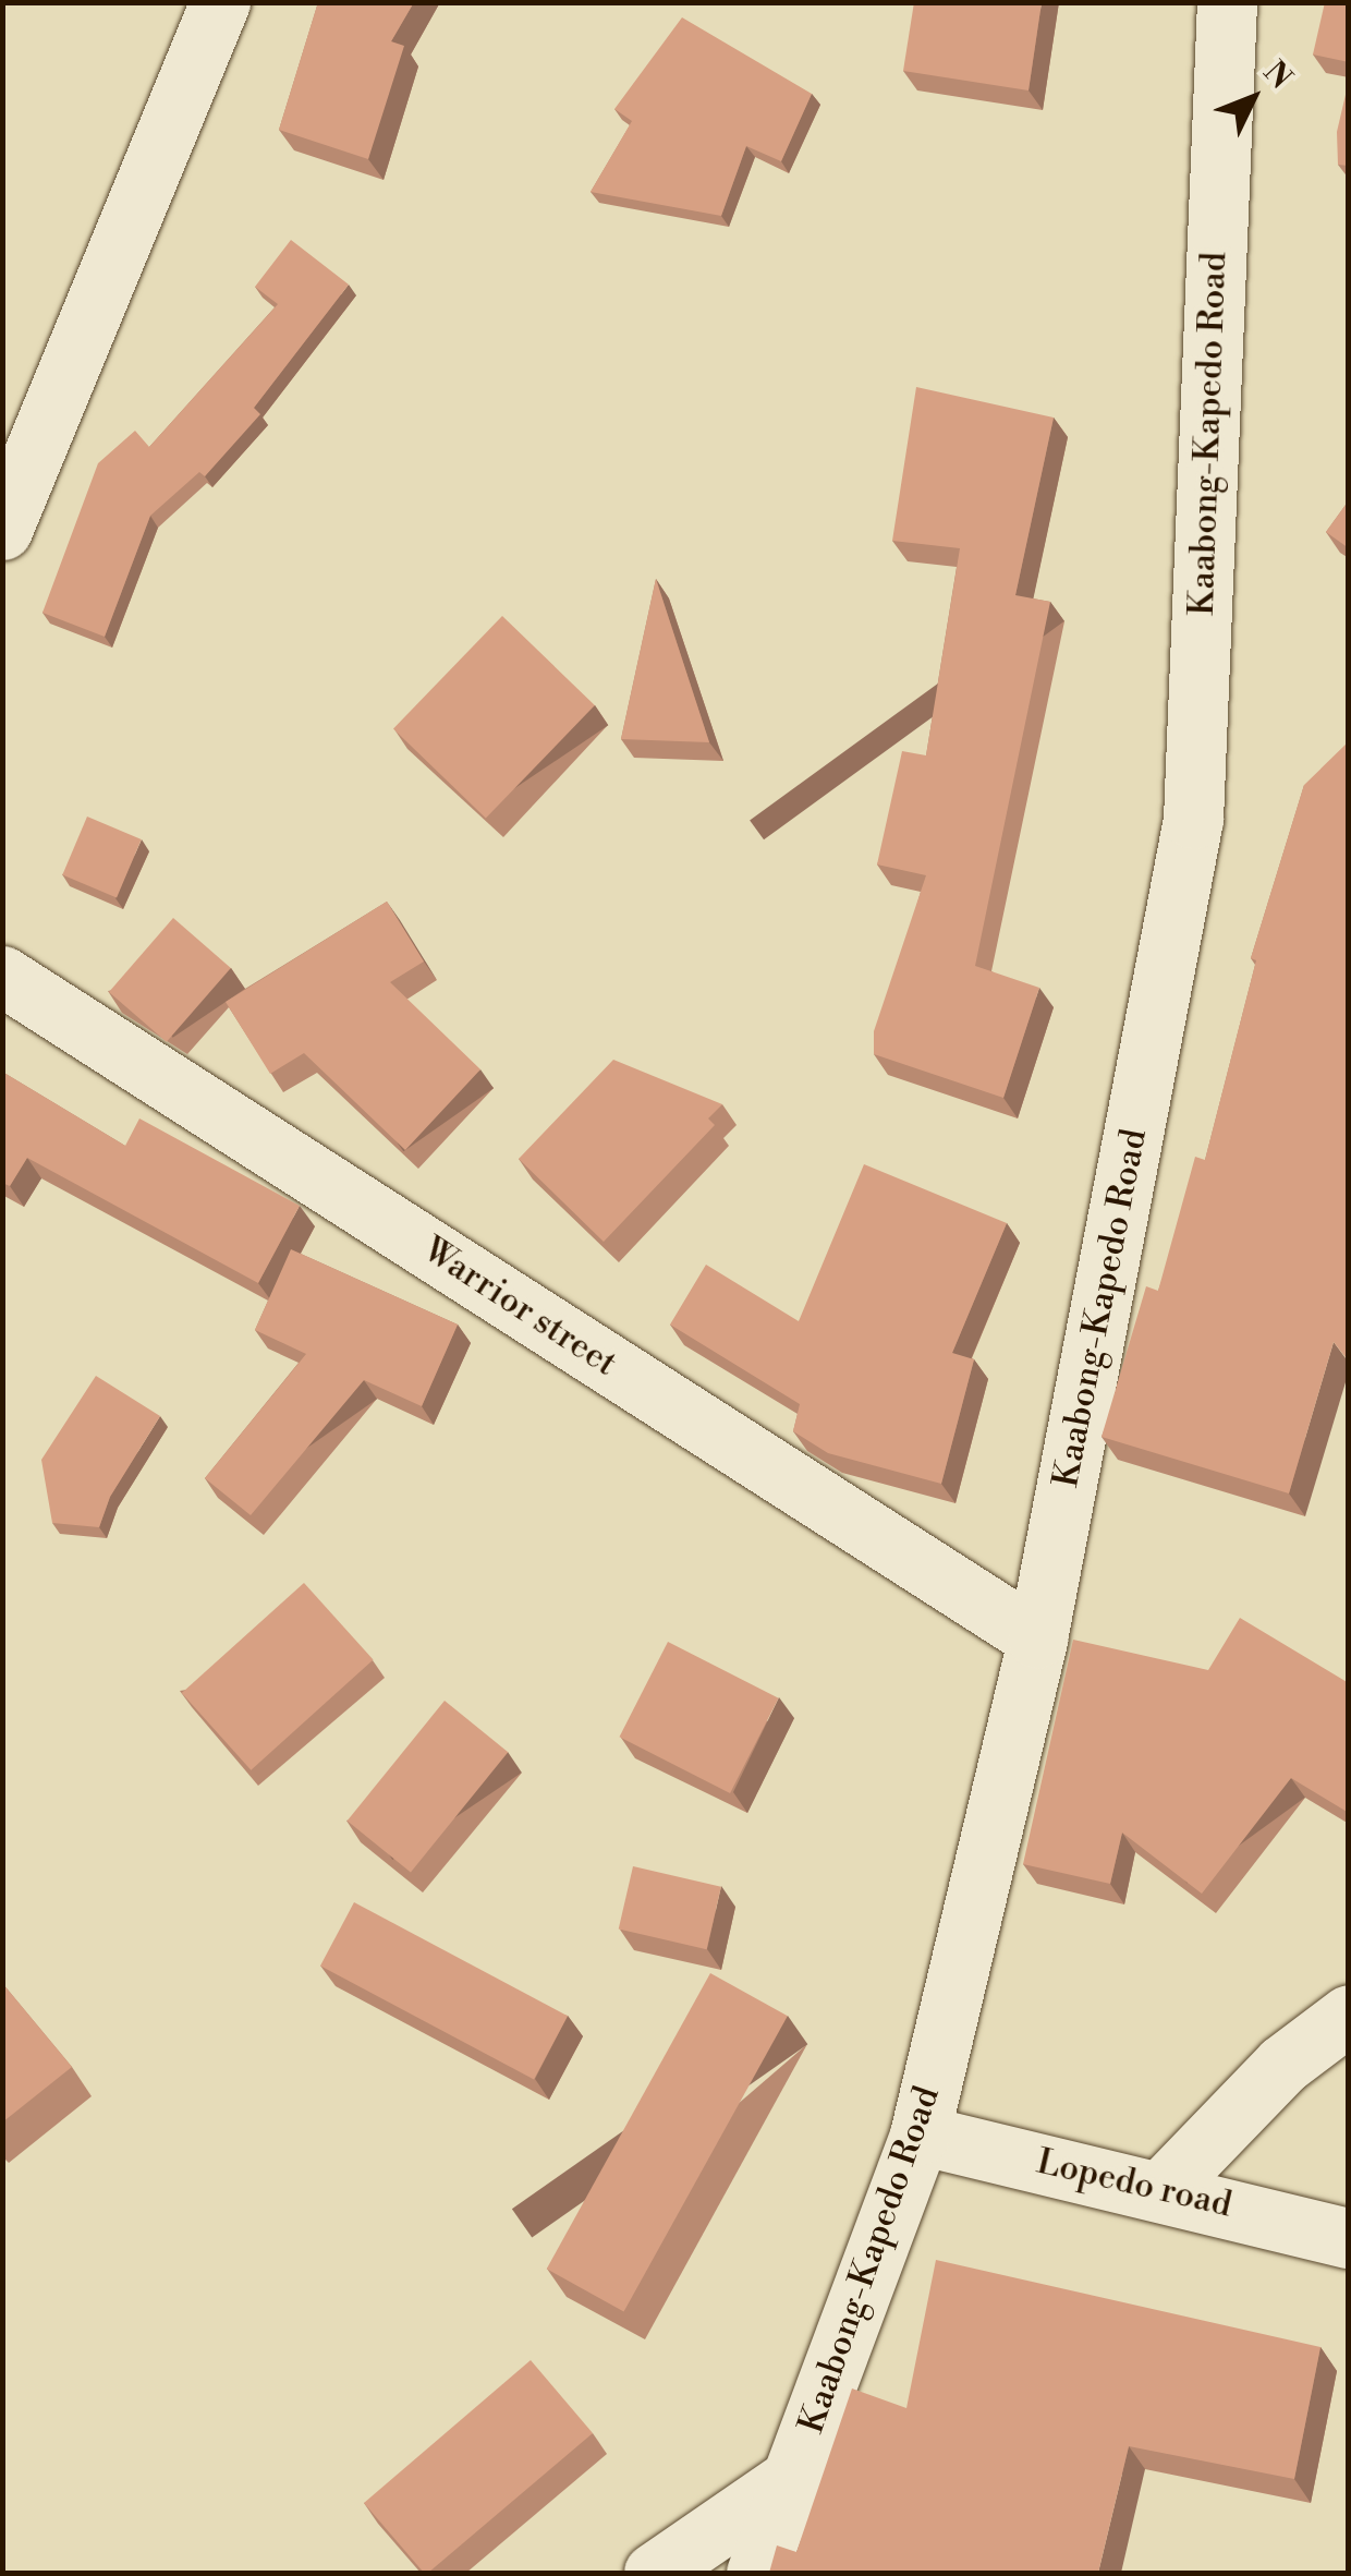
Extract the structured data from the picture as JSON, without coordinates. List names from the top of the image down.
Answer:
{
  "streets": {
    "street": ["Kaabong-Kapedo Road", "Warrior street", "Lopedo road"]
  },
  "crossings": [
    ["Kaabong-Kapedo Road", "Warrior street"],
    ["Kaabong-Kapedo Road", "Lopedo road"]
  ],
  "north": "top right"
}
